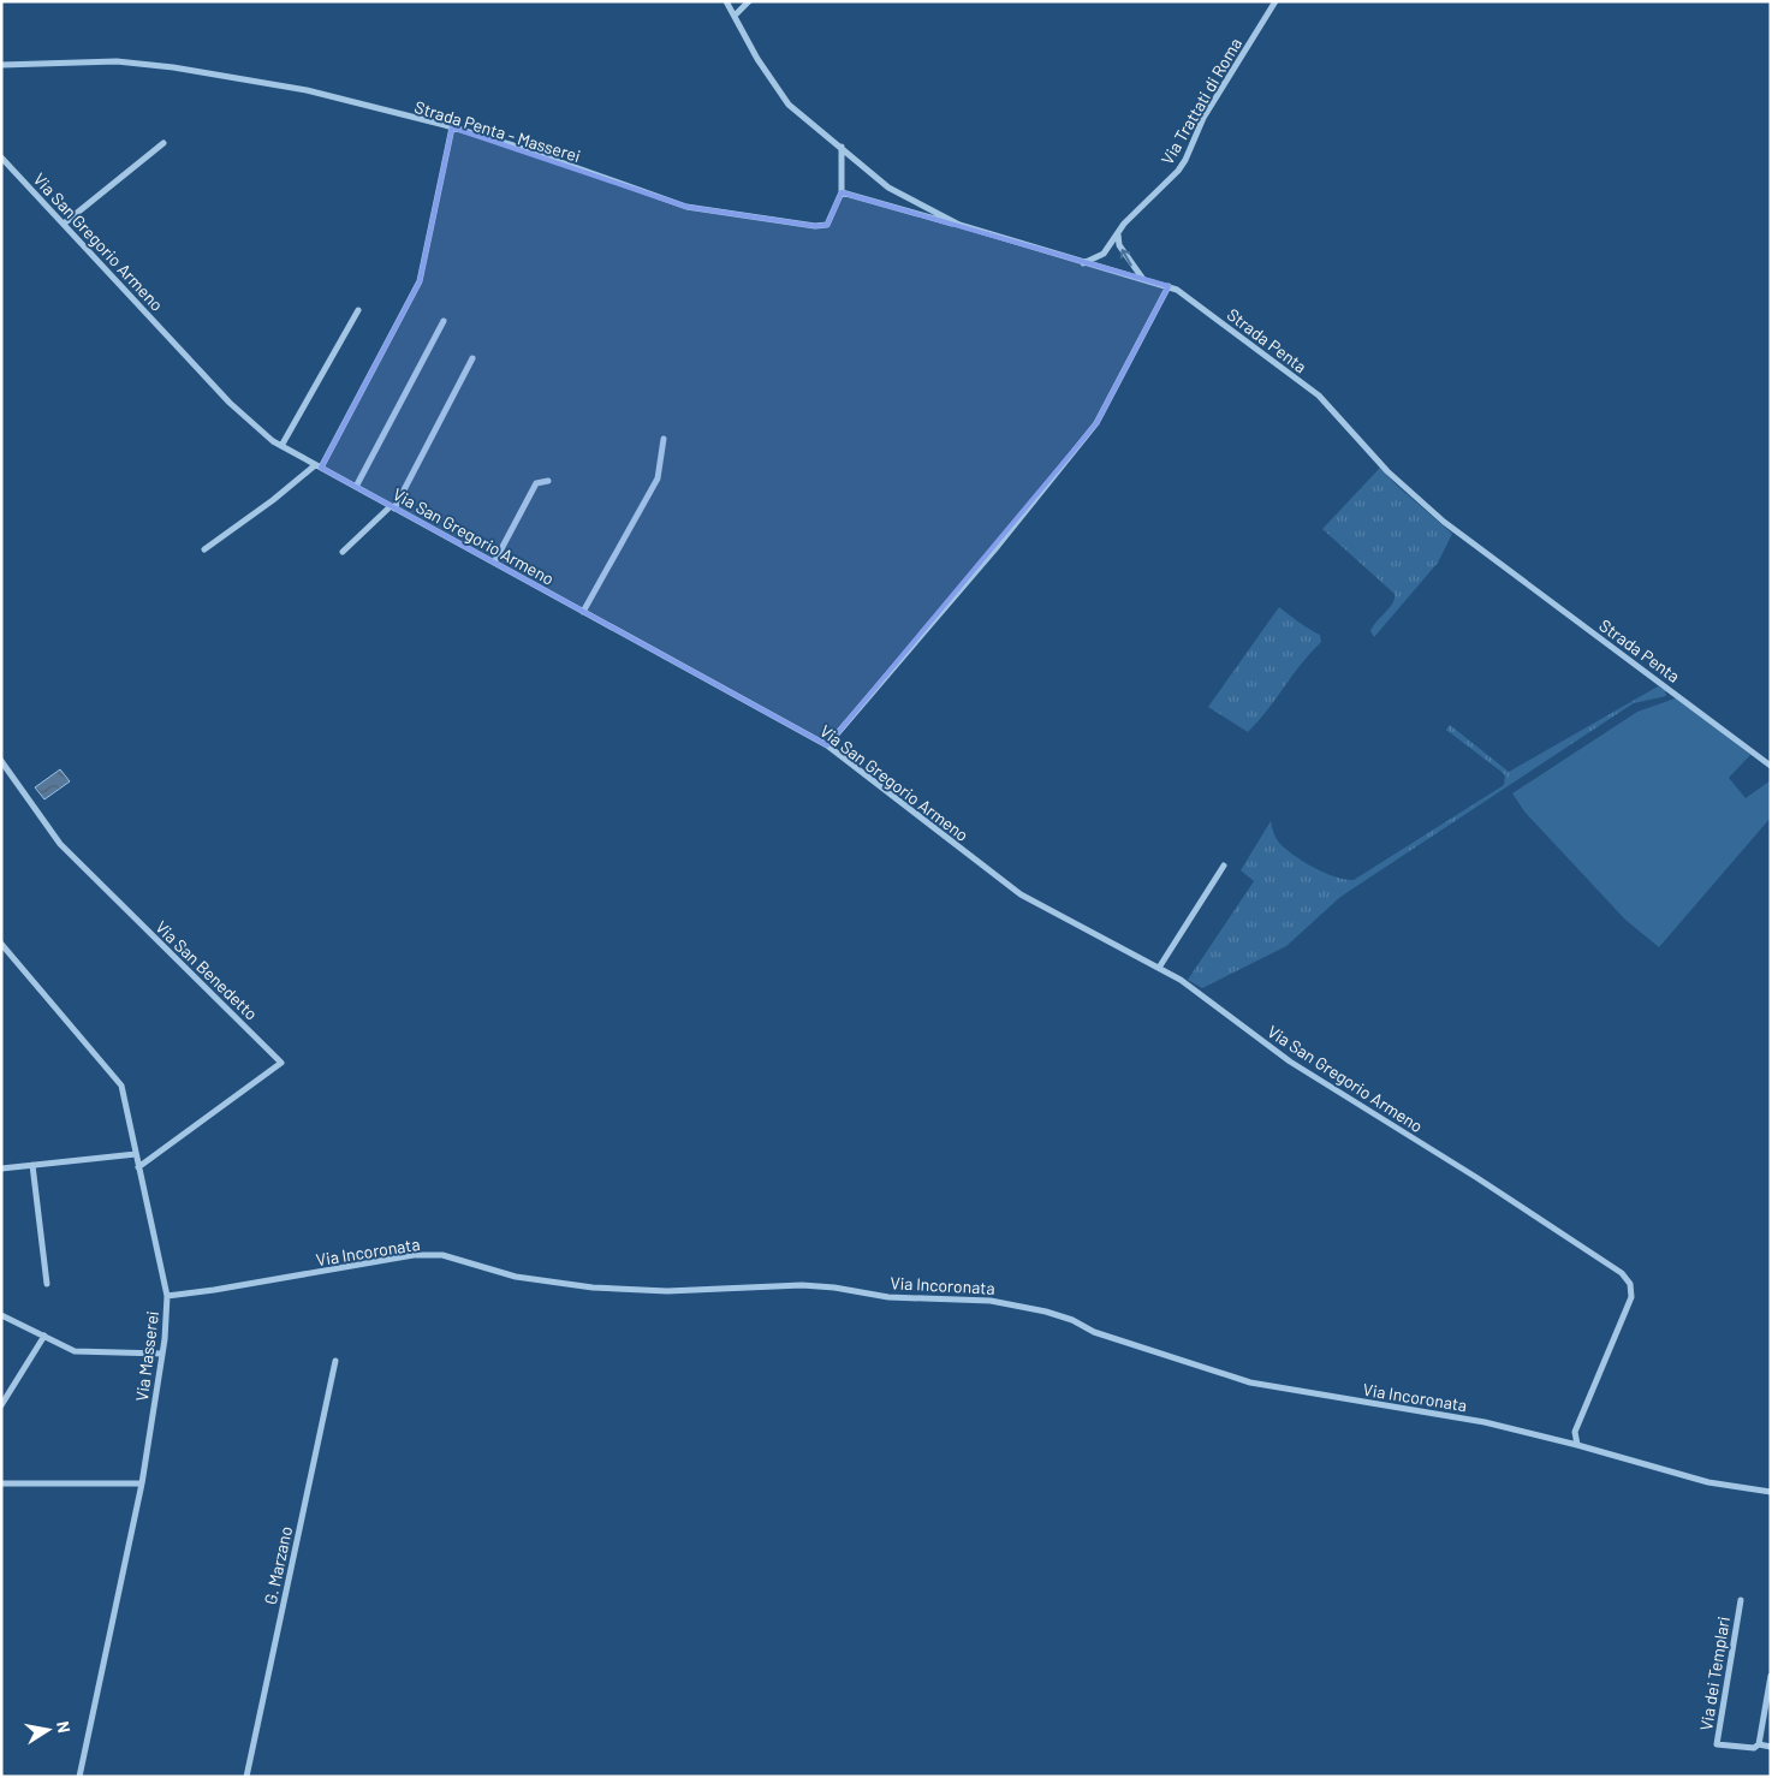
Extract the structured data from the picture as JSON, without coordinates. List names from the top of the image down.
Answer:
{
  "streets": {
    "street": [
      "Via Trattati di Roma",
      "Strada Penta - Masserei",
      "Via San Gregorio Armeno",
      "Strada Penta",
      "Via San Benedetto",
      "Via Incoronata",
      "Via Masserei",
      "G. Marzano",
      "Via dei Templari"
    ]
  },
  "crossings": [
    ["Via Trattati di Roma", "Strada Penta"],
    ["Via San Gregorio Armeno", "Via Incoronata"],
    ["Via San Benedetto", "Via Masserei"],
    ["Via Incoronata", "Via Masserei"]
  ],
  "north": "right"
}
